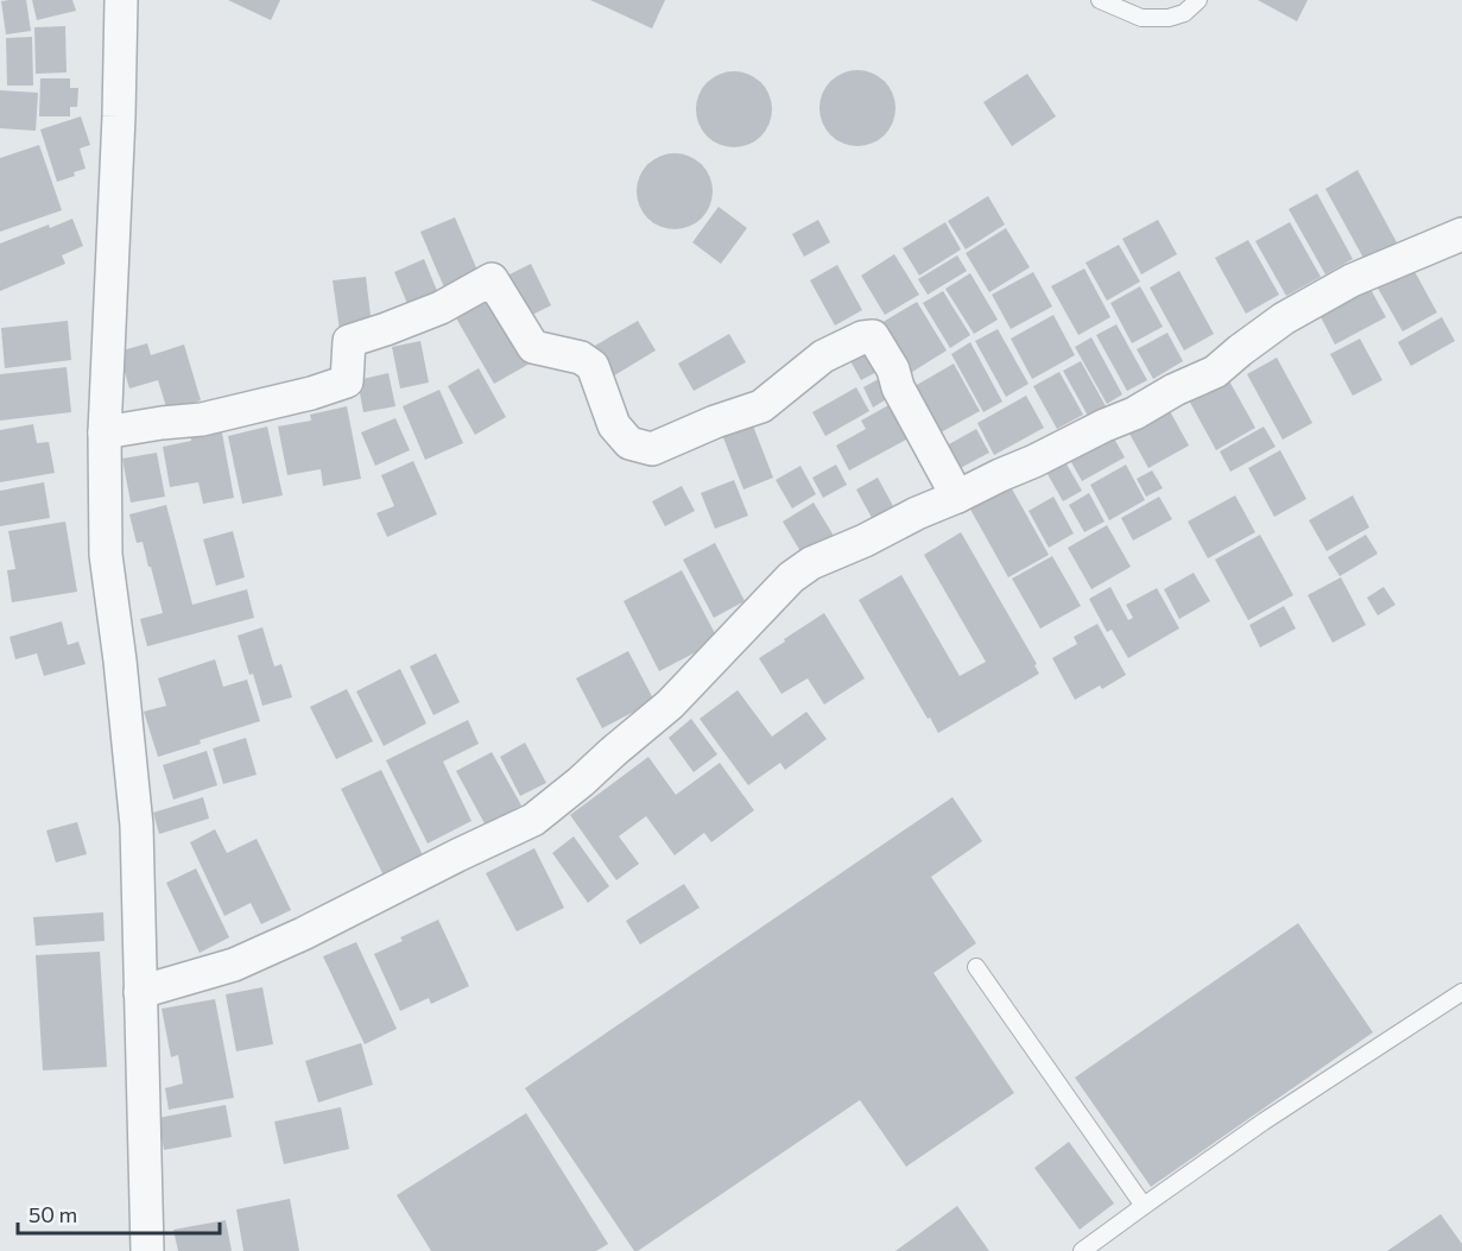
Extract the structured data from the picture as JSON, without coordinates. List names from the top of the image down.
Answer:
{
  "scale_bar": "50 m"
}
